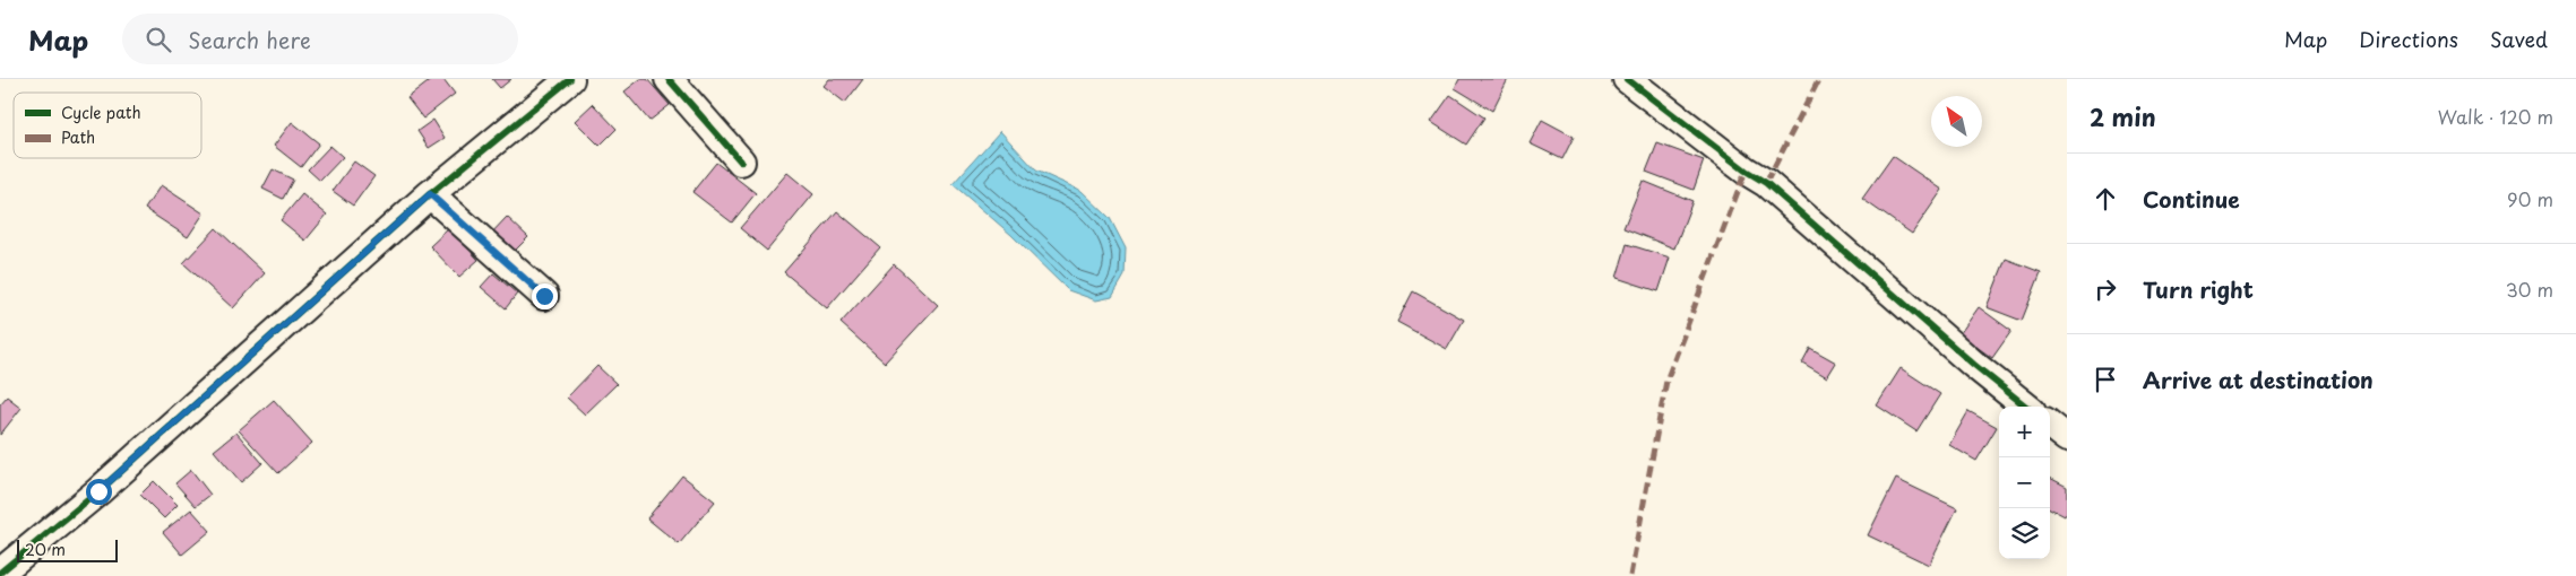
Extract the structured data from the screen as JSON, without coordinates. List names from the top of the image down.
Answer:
{
  "legend": ["Cycle path", "Path"],
  "scale_bar": "20 m",
  "north": "top left",
  "page": {
    "header": "Map",
    "search": "Search here",
    "nav": ["Map", "Directions", "Saved"],
    "heading": ["2 min", "Walk · 120 m"],
    "list": [
      ["Continue", "90 m"],
      ["Turn right", "30 m"],
      "Arrive at destination"
    ],
    "map_buttons": ["+", "−"],
    "scale": "20 m"
  }
}
